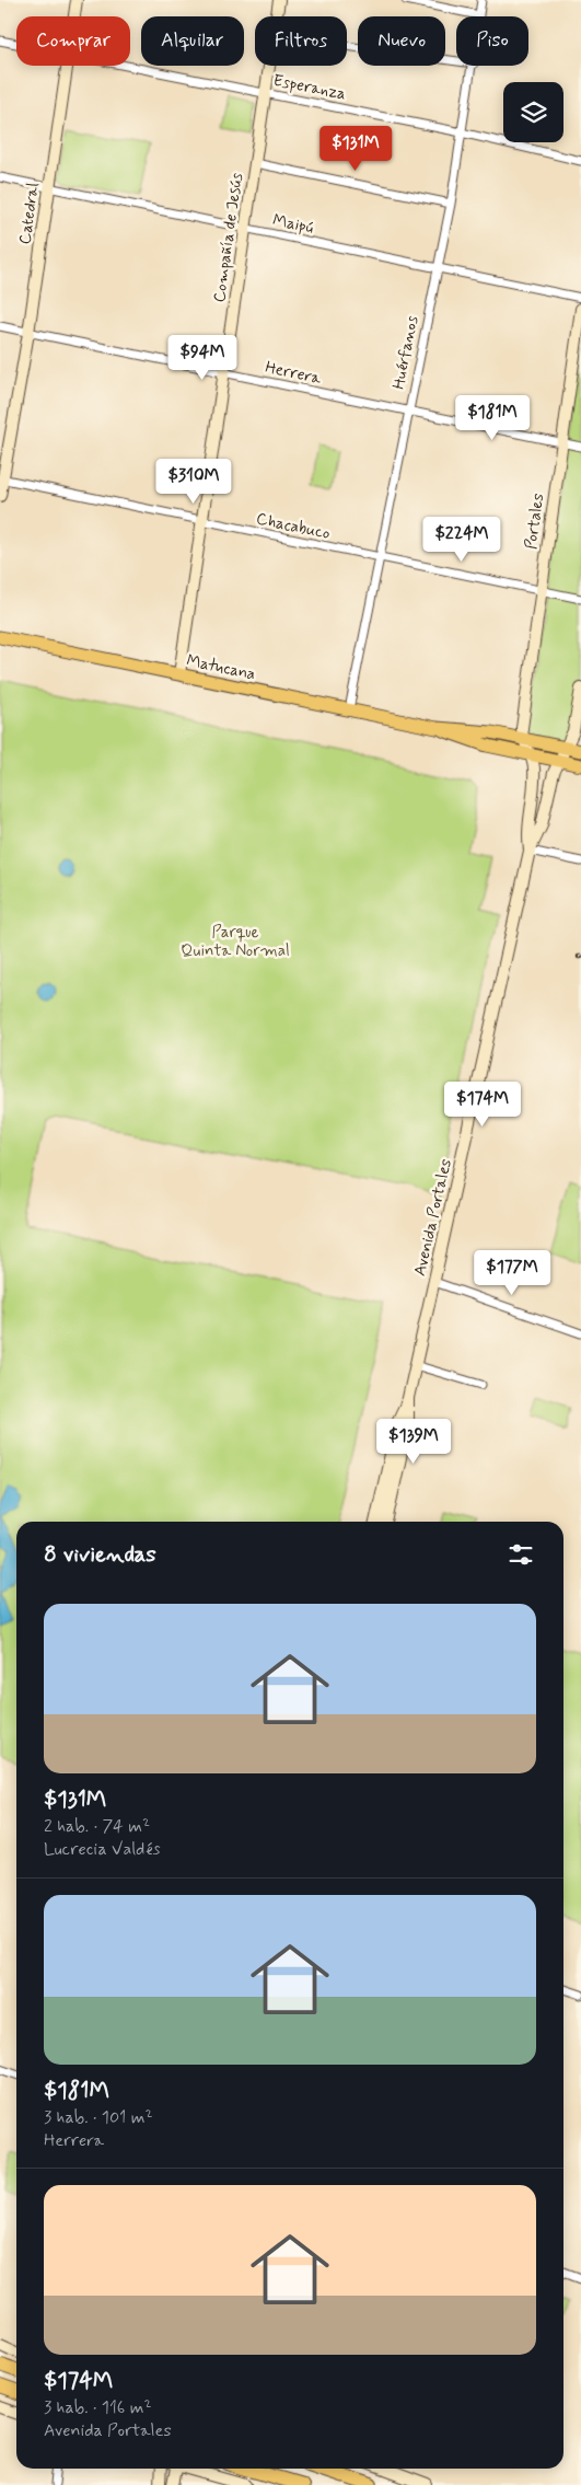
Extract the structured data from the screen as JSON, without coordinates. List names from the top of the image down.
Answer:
{
  "streets": {
    "main road": [
      "Catedral",
      "Compañía de Jesús",
      "Portales",
      "Matucana",
      "Avenida Portales"
    ],
    "street": [
      "Esperanza",
      "Maipú",
      "Huérfanos",
      "Herrera",
      "Chacabuco"
    ]
  },
  "crossings": [
    ["Esperanza", "Compañía de Jesús"],
    ["Esperanza", "Huérfanos"],
    ["Catedral", "Maipú"],
    ["Catedral", "Herrera"],
    ["Catedral", "Chacabuco"],
    ["Maipú", "Compañía de Jesús"],
    ["Maipú", "Huérfanos"],
    ["Compañía de Jesús", "Herrera"],
    ["Compañía de Jesús", "Chacabuco"],
    ["Compañía de Jesús", "Matucana"],
    ["Huérfanos", "Herrera"],
    ["Huérfanos", "Chacabuco"],
    ["Huérfanos", "Matucana"],
    ["Herrera", "Portales"],
    ["Portales", "Chacabuco"],
    ["Portales", "Matucana"],
    ["Portales", "Avenida Portales"],
    ["Matucana", "Avenida Portales"]
  ],
  "parks": ["Parque Quinta Normal"],
  "page": {
    "chip": [
      "Comprar",
      "Alquilar",
      "Filtros",
      "Nuevo",
      "Piso"
    ],
    "price": [
      "$131M",
      "$94M",
      "$181M",
      "$310M",
      "$224M",
      "$174M",
      "$177M",
      "$139M"
    ],
    "heading": "8 viviendas",
    "list": [
      {
        "name": "$131M",
        "note": "2 hab. · 74 m² · Lucrecia Valdés"
      },
      {
        "name": "$181M",
        "note": "3 hab. · 101 m² · Herrera"
      },
      {
        "name": "$174M",
        "note": "3 hab. · 116 m² · Avenida Portales"
      }
    ]
  }
}
